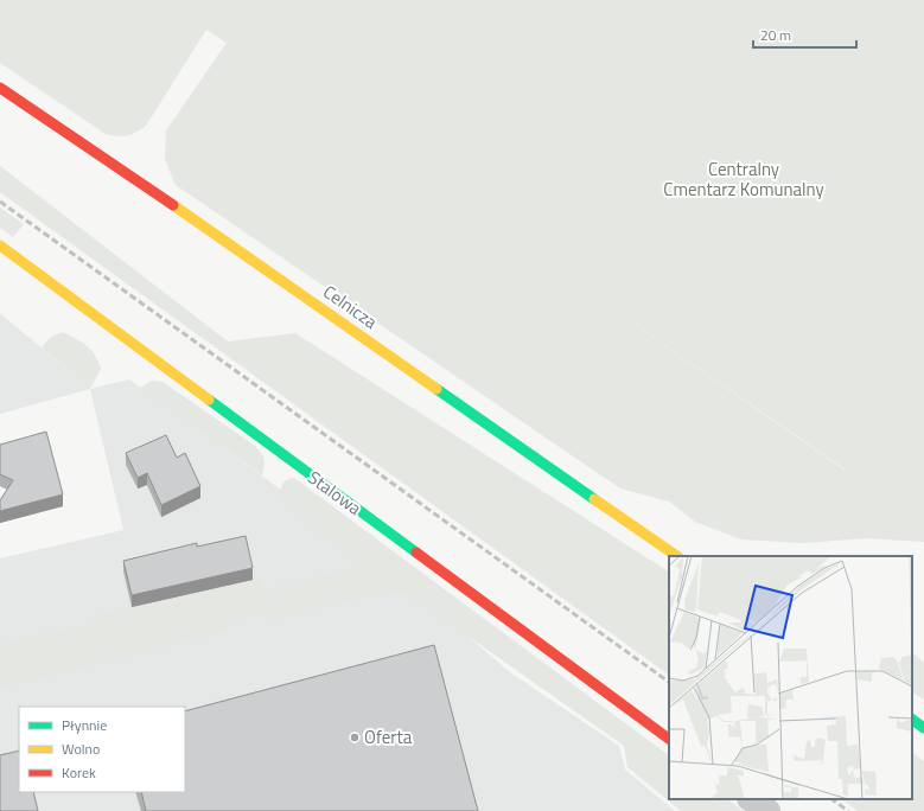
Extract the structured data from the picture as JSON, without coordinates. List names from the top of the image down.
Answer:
{
  "streets": {
    "street": ["Celnicza", "Stalowa"]
  },
  "parks": ["Centralny Cmentarz Komunalny"],
  "places": ["Oferta"],
  "legend": ["Płynnie", "Wolno", "Korek"],
  "scale_bar": "20 m"
}
